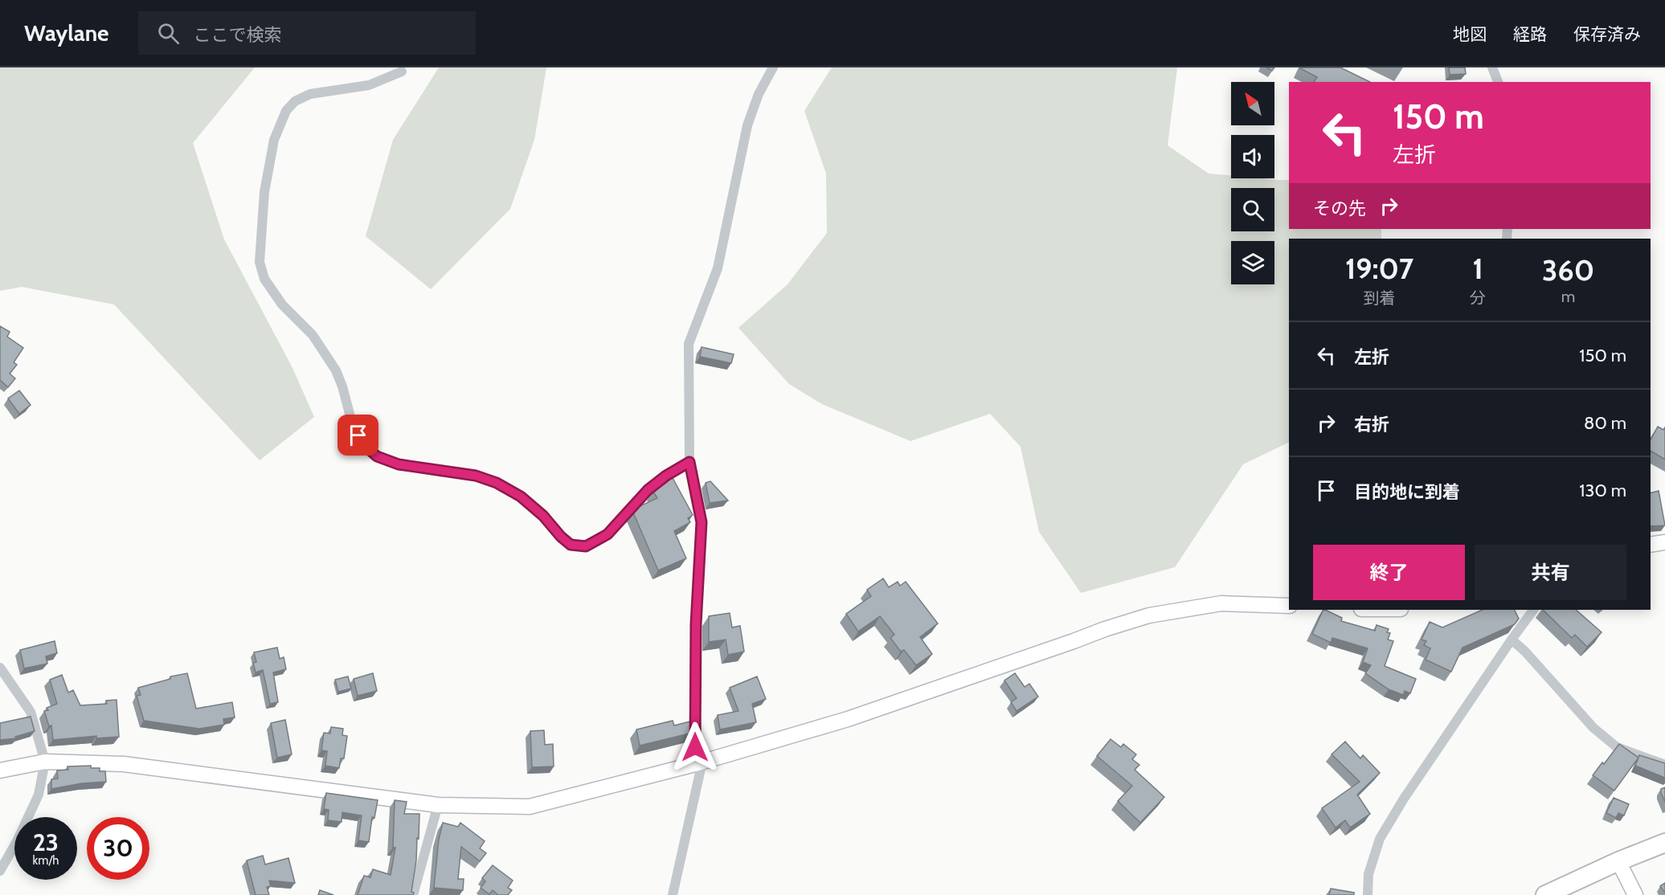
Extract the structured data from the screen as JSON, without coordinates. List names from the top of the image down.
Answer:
{
  "north": "top left",
  "page": {
    "header": "Waylane",
    "search": "ここで検索",
    "nav": ["地図", "経路", "保存済み"],
    "turn": ["150 m", "左折"],
    "then": "その先",
    "eta": [
      "19:07",
      "到着",
      "1",
      "分",
      "360",
      "m"
    ],
    "list": [
      {
        "name": "左折",
        "value": "150 m"
      },
      {
        "name": "右折",
        "value": "80 m"
      },
      {
        "name": "目的地に到着",
        "value": "130 m"
      }
    ],
    "buttons": ["終了", "共有"],
    "speed": "23 km/h",
    "limit": "30"
  }
}
